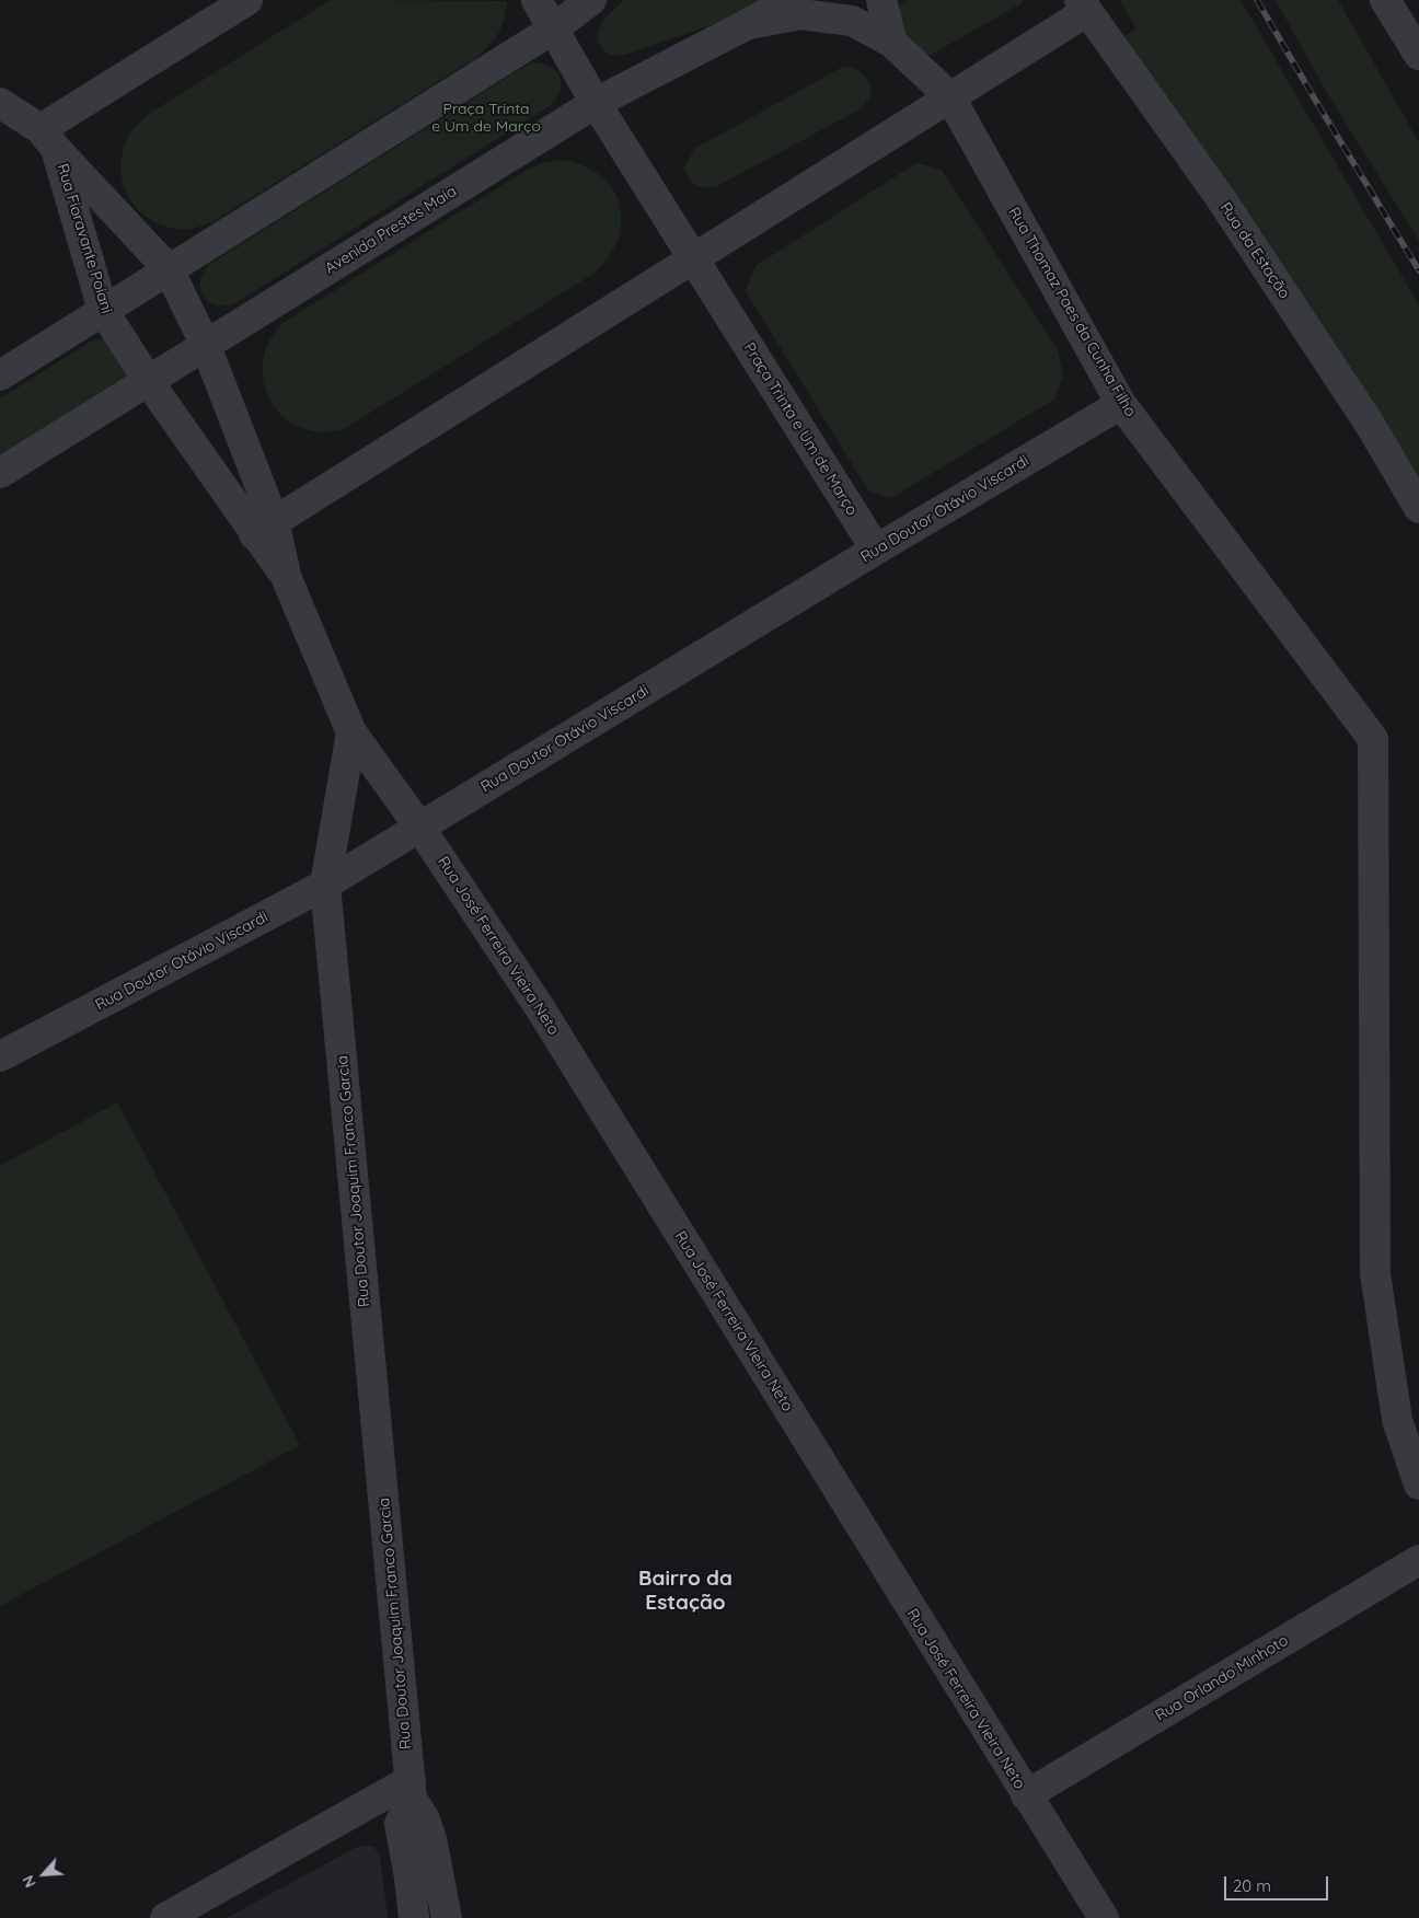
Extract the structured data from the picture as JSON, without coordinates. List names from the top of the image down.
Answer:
{
  "streets": {
    "street": [
      "Avenida Prestes Maia",
      "Rua Fioravante Poiani",
      "Rua da Estação",
      "Rua Thomaz Paes da Cunha Filho",
      "Praça Trinta e Um de Março",
      "Rua Doutor Otávio Viscardi",
      "Rua José Ferreira Vieira Neto",
      "Rua Doutor Joaquim Franco Garcia",
      "Rua Orlando Minhoto"
    ]
  },
  "crossings": [
    ["Avenida Prestes Maia", "Rua Fioravante Poiani"],
    ["Avenida Prestes Maia", "Rua Thomaz Paes da Cunha Filho"],
    ["Avenida Prestes Maia", "Praça Trinta e Um de Março"],
    ["Rua Thomaz Paes da Cunha Filho", "Rua Doutor Otávio Viscardi"],
    ["Praça Trinta e Um de Março", "Rua Doutor Otávio Viscardi"],
    ["Rua Doutor Otávio Viscardi", "Rua José Ferreira Vieira Neto"],
    ["Rua Doutor Otávio Viscardi", "Rua Doutor Joaquim Franco Garcia"],
    ["Rua José Ferreira Vieira Neto", "Rua Doutor Joaquim Franco Garcia"],
    ["Rua José Ferreira Vieira Neto", "Rua Orlando Minhoto"]
  ],
  "districts": ["Bairro da Estação"],
  "parks": ["Praça Trinta e Um de Março"],
  "scale_bar": "20 m",
  "north": "bottom left"
}
